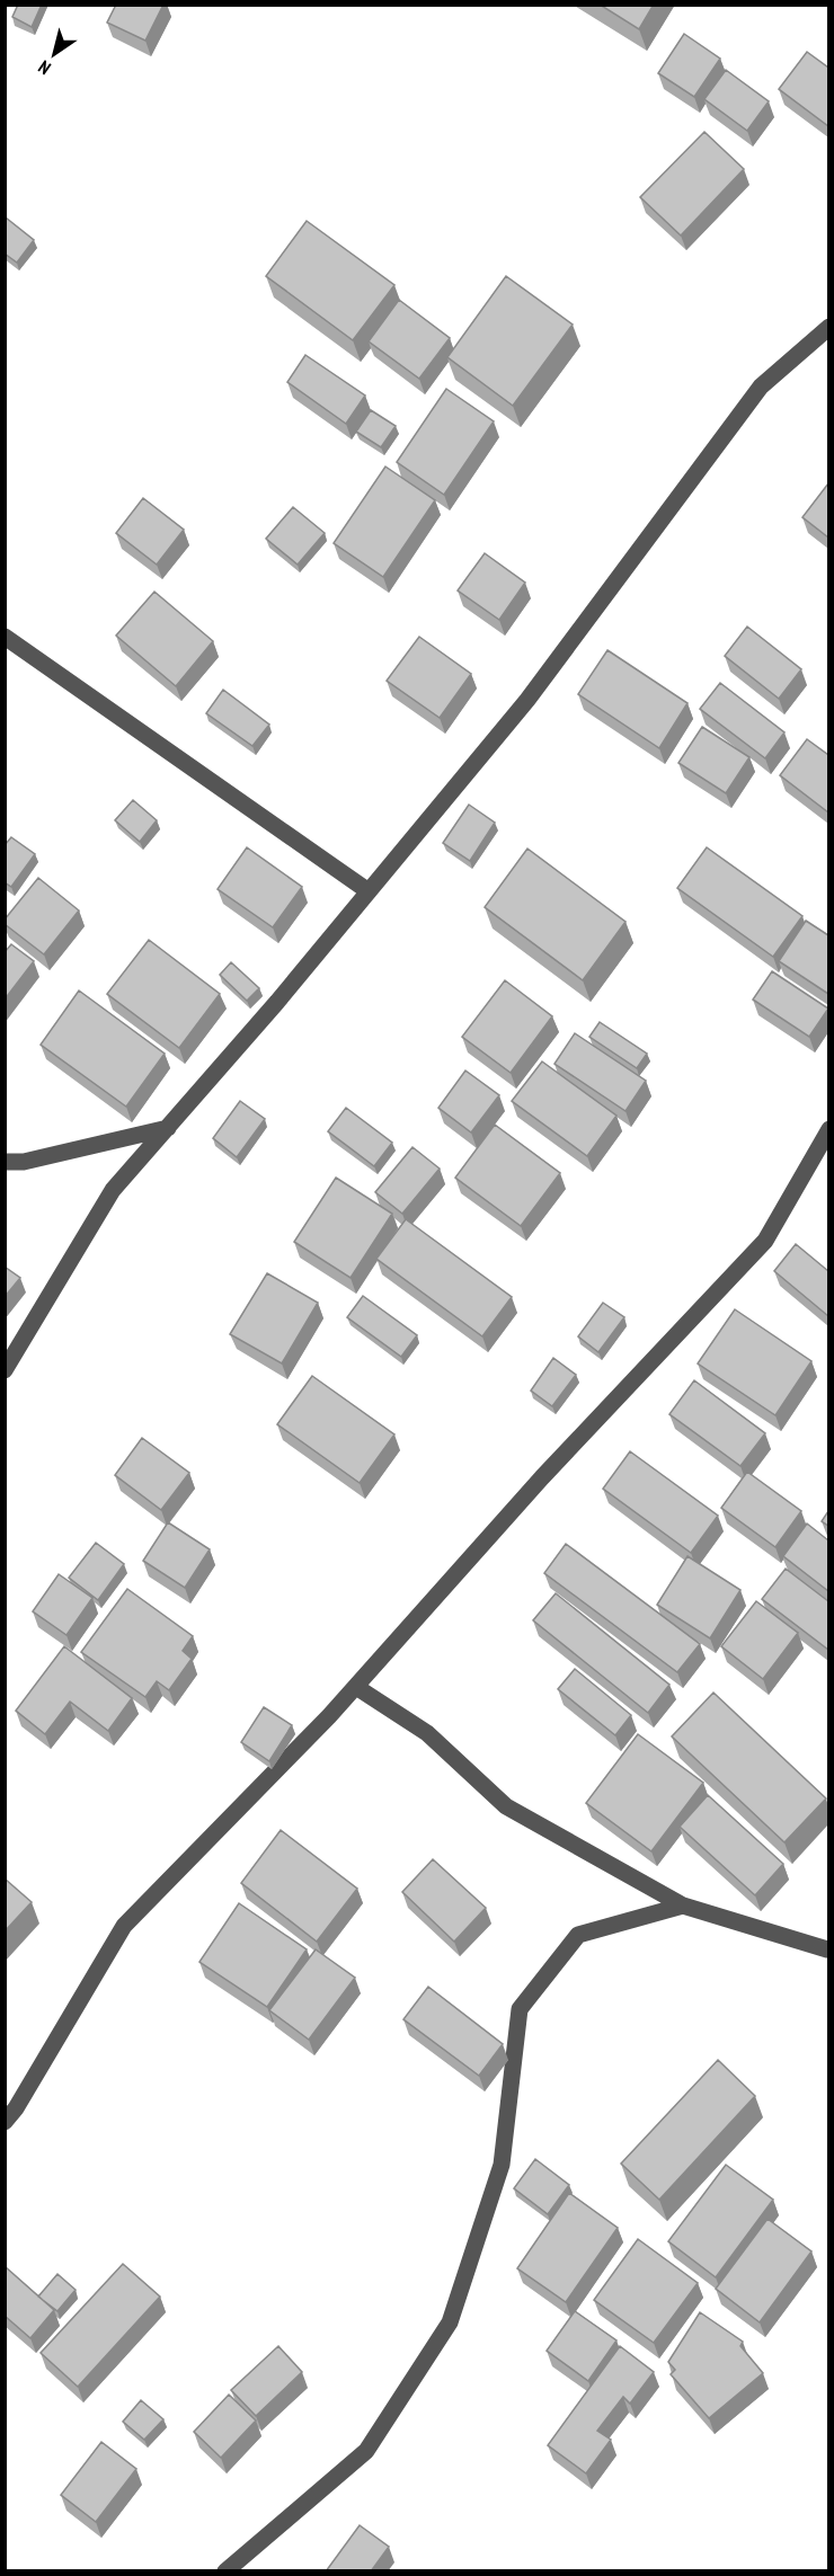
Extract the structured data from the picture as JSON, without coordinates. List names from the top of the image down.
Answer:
{
  "north": "bottom left"
}
